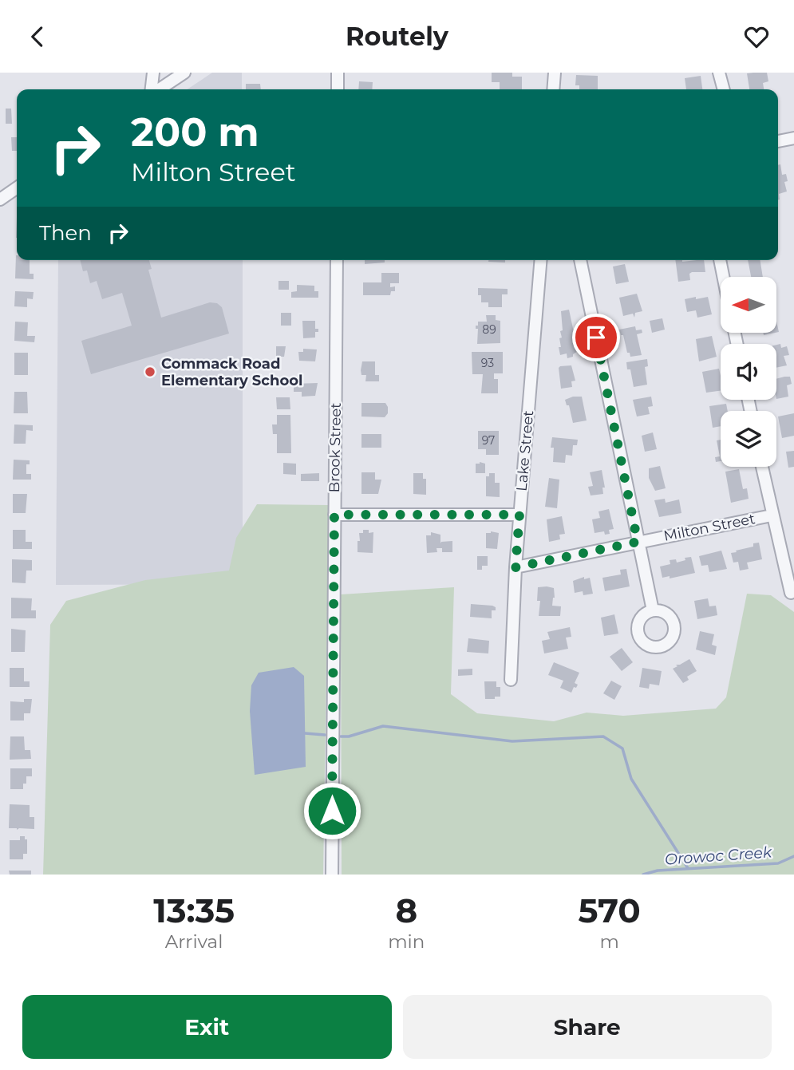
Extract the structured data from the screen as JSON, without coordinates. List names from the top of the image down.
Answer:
{
  "streets": {
    "street": ["Brook Street", "Lake Street", "Milton Street"]
  },
  "crossings": [
    ["Lake Street", "Milton Street"]
  ],
  "water": ["Orowoc Creek"],
  "places": ["Commack Road Elementary School"],
  "house_numbers": ["89", "93", "97"],
  "north": "left",
  "page": {
    "header": "Routely",
    "turn": ["200 m", "Milton Street"],
    "then": "Then",
    "eta": [
      "13:35",
      "Arrival",
      "8",
      "min",
      "570",
      "m"
    ],
    "buttons": ["Exit", "Share"]
  }
}
